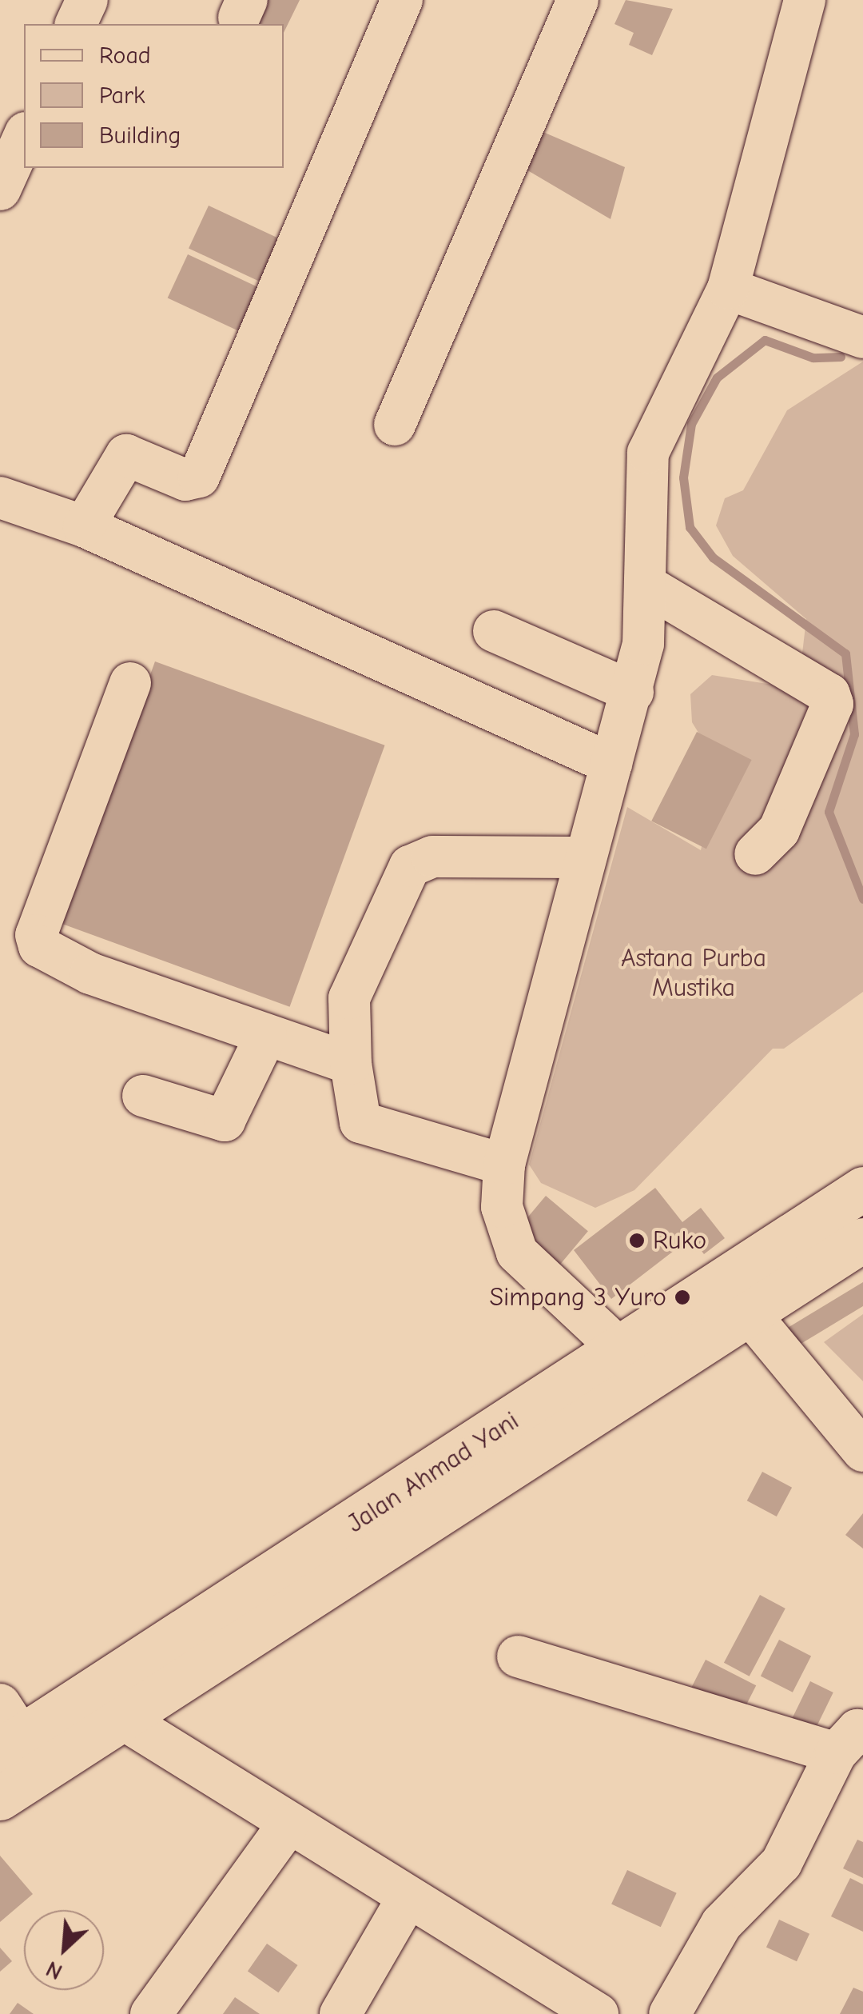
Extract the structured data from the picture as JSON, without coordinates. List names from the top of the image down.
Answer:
{
  "streets": {
    "main road": ["Jalan Ahmad Yani"]
  },
  "parks": ["Astana Purba Mustika"],
  "places": ["Ruko", "Simpang 3 Yuro"],
  "legend": ["Road", "Park", "Building"],
  "north": "bottom left"
}
